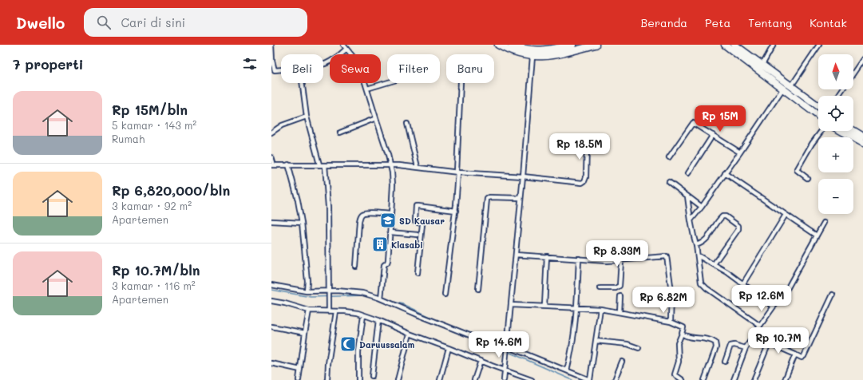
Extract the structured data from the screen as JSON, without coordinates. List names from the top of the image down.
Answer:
{
  "places": {
    "school or university": ["SD Kausar"],
    "building": ["Klasabi"],
    "mosque": ["Daruussalam"]
  },
  "north": "top",
  "page": {
    "header": "Dwello",
    "search": "Cari di sini",
    "nav": [
      "Beranda",
      "Peta",
      "Tentang",
      "Kontak"
    ],
    "heading": "7 properti",
    "map_buttons": ["+", "−"],
    "chip": [
      "Beli",
      "Sewa",
      "Filter",
      "Baru"
    ],
    "list": [
      {
        "name": "Rp 15M/bln",
        "note": "5 kamar · 143 m² · Rumah"
      },
      {
        "name": "Rp 6,820,000/bln",
        "note": "3 kamar · 92 m² · Apartemen"
      },
      {
        "name": "Rp 10.7M/bln",
        "note": "3 kamar · 116 m² · Apartemen"
      }
    ],
    "price": [
      "Rp 15M",
      "Rp 18.5M",
      "Rp 8.33M",
      "Rp 12.6M",
      "Rp 6.82M",
      "Rp 10.7M",
      "Rp 14.6M"
    ]
  }
}
